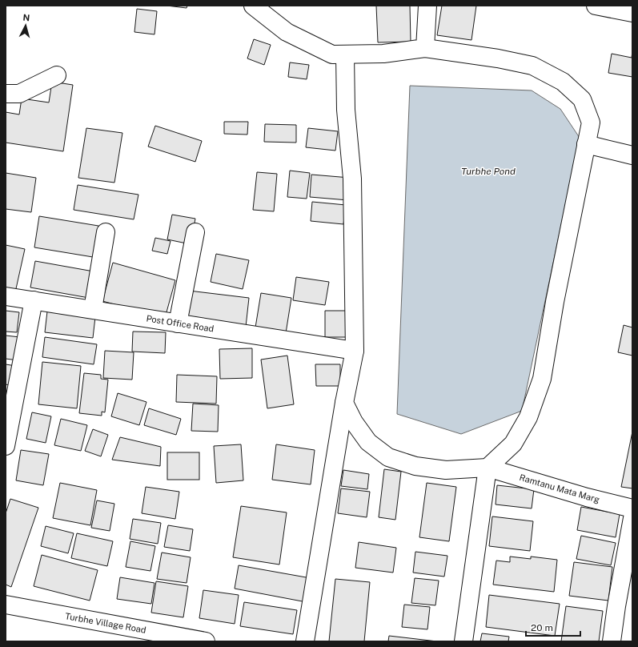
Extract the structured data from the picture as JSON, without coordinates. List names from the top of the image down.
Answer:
{
  "streets": {
    "street": ["Post Office Road", "Ramtanu Mata Marg", "Turbhe Village Road"]
  },
  "water": ["Turbhe Pond"],
  "scale_bar": "20 m",
  "north": "top"
}
